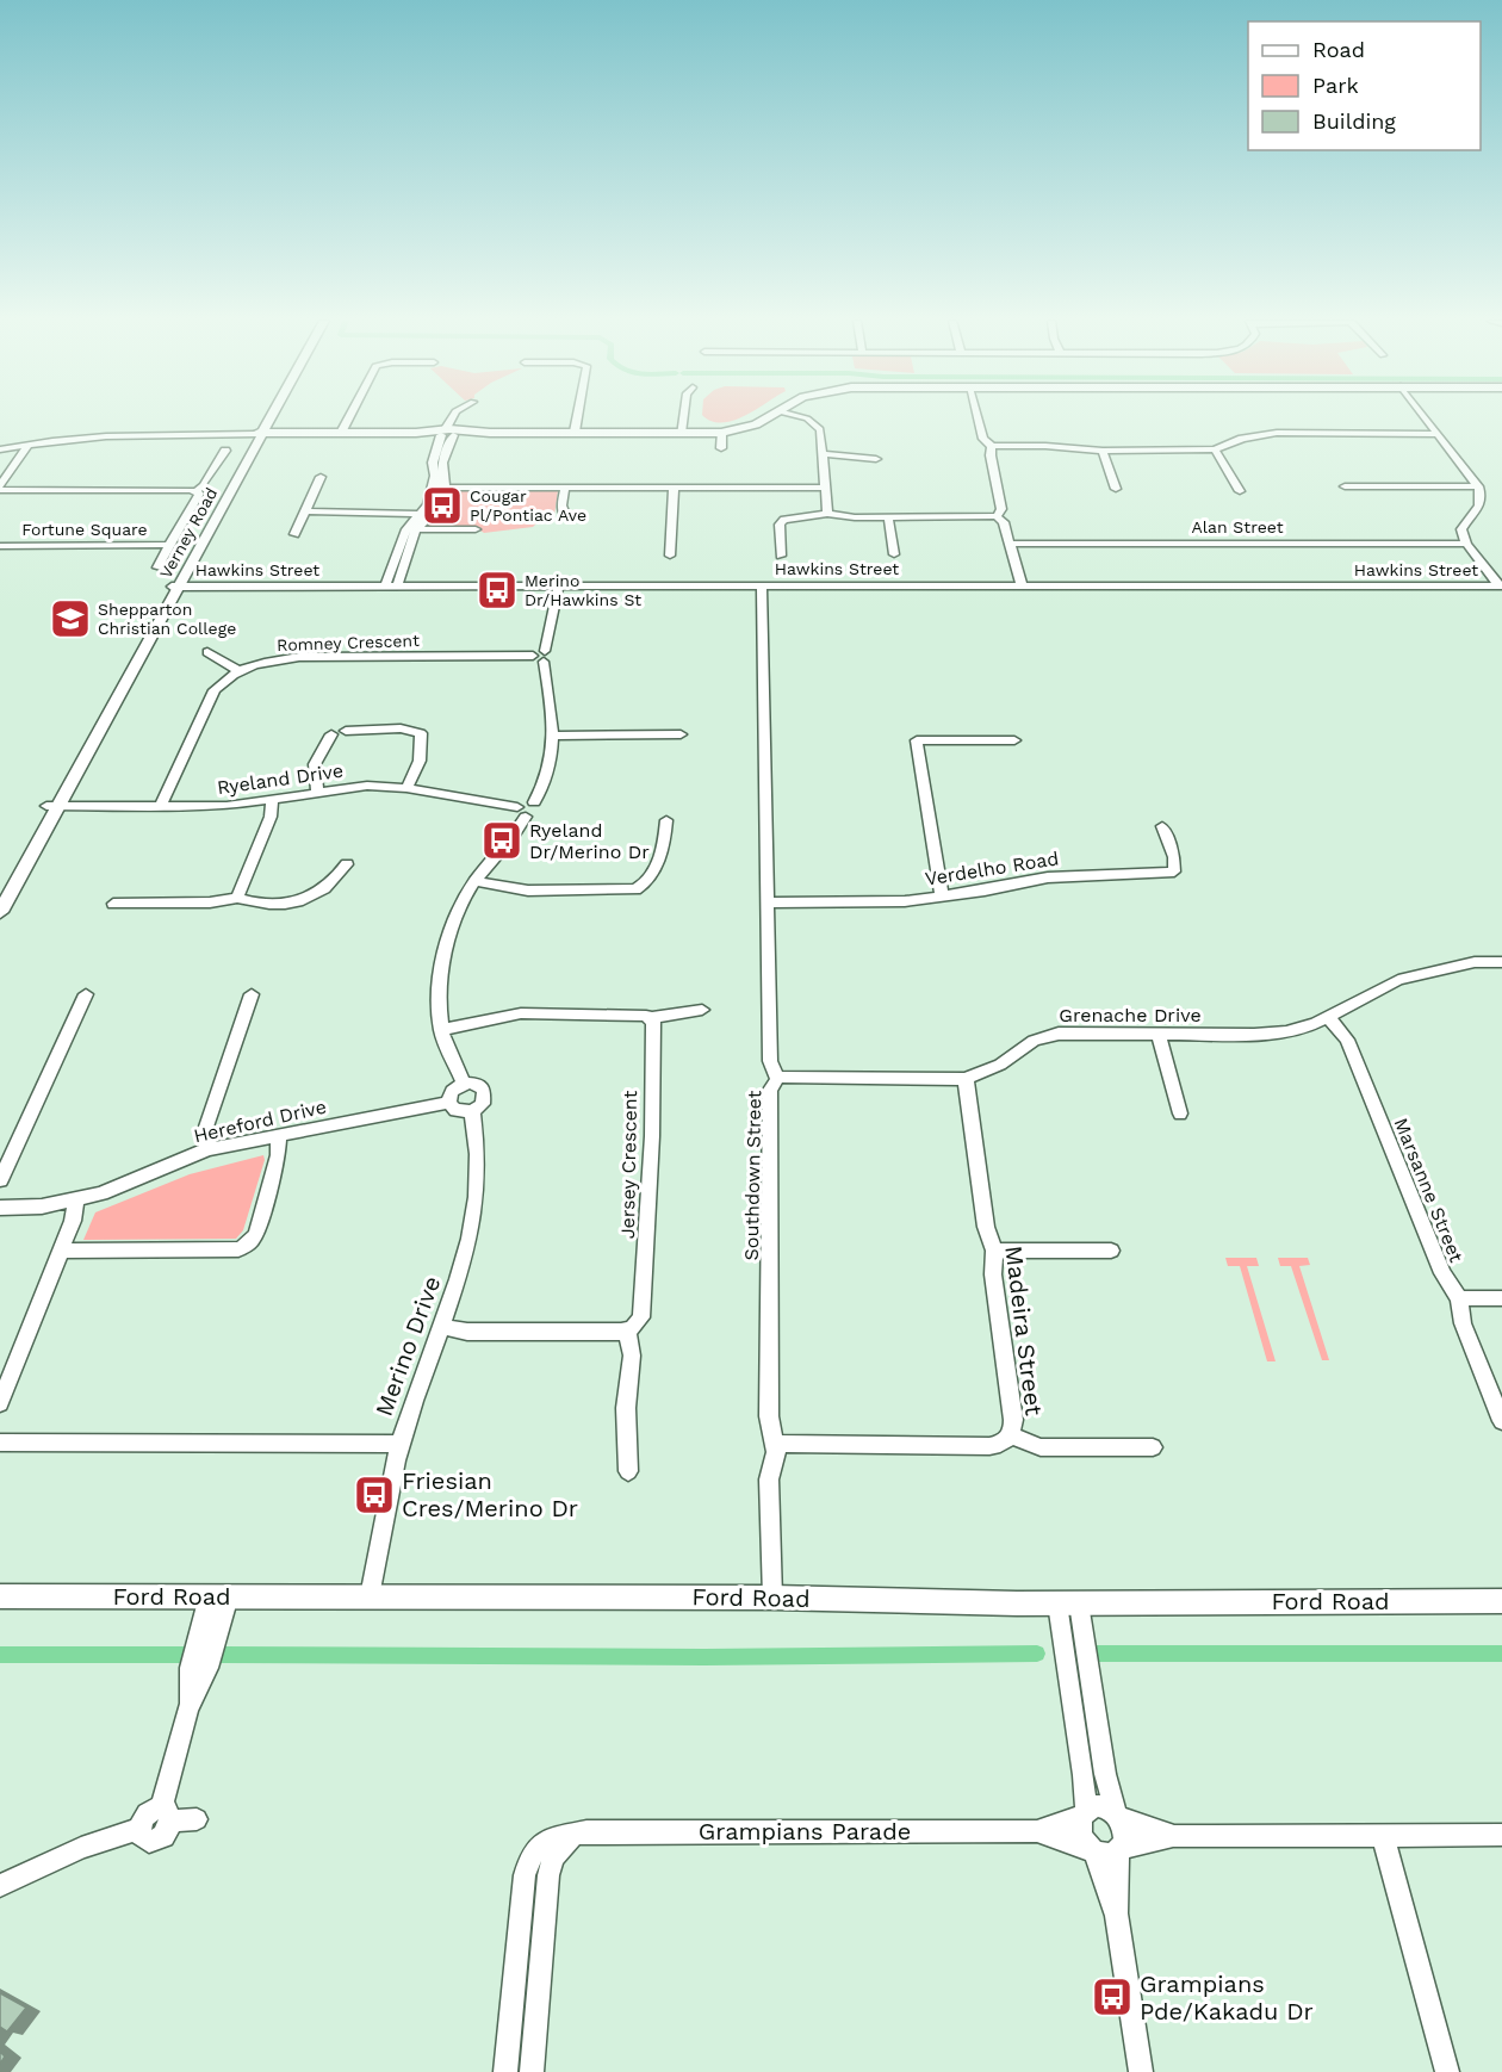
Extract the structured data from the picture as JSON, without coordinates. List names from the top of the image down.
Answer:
{
  "streets": {
    "street": [
      "Alan Street",
      "Fortune Square",
      "Verney Road",
      "Hawkins Street",
      "Romney Crescent",
      "Ryeland Drive",
      "Verdelho Road",
      "Grenache Drive",
      "Hereford Drive",
      "Jersey Crescent",
      "Southdown Street",
      "Marsanne Street",
      "Madeira Street",
      "Merino Drive",
      "Ford Road",
      "Grampians Parade"
    ]
  },
  "crossings": [
    ["Verney Road", "Hawkins Street"],
    ["Verney Road", "Ryeland Drive"],
    ["Hawkins Street", "Southdown Street"],
    ["Romney Crescent", "Ryeland Drive"],
    ["Verdelho Road", "Southdown Street"],
    ["Grenache Drive", "Southdown Street"],
    ["Grenache Drive", "Marsanne Street"],
    ["Grenache Drive", "Madeira Street"],
    ["Hereford Drive", "Merino Drive"],
    ["Southdown Street", "Madeira Street"],
    ["Southdown Street", "Ford Road"],
    ["Merino Drive", "Ford Road"]
  ],
  "places": {
    "bus stop": [
      "Cougar Pl/Pontiac Ave",
      "Merino Dr/Hawkins St",
      "Ryeland Dr/Merino Dr",
      "Friesian Cres/Merino Dr",
      "Grampians Pde/Kakadu Dr"
    ],
    "school or university": ["Shepparton Christian College"]
  },
  "legend": ["Road", "Park", "Building"]
}
